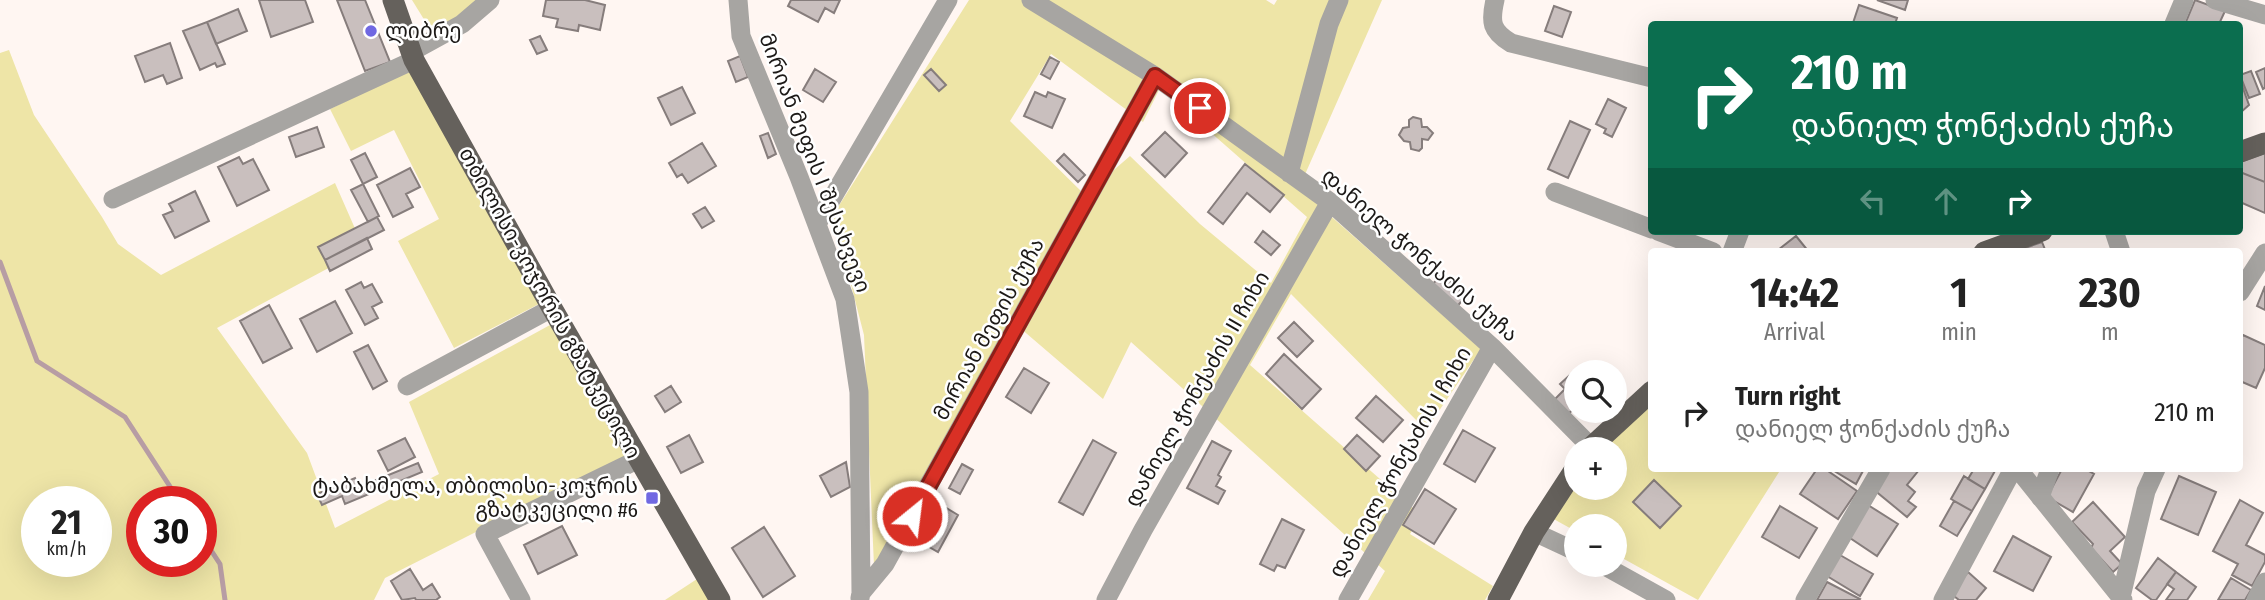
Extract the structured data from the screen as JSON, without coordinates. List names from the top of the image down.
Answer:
{
  "streets": {
    "main road": ["თბილისი-კოჯორის გზატკეცილი"],
    "street": [
      "მირიან მეფის I შესახვევი",
      "დანიელ ჭონქაძის ქუჩა",
      "მირიან მეფის ქუჩა",
      "დანიელ ჭონქაძის II ჩიხი",
      "დანიელ ჭონქაძის I ჩიხი"
    ]
  },
  "crossings": [
    ["მირიან მეფის I შესახვევი", "მირიან მეფის ქუჩა"],
    ["დანიელ ჭონქაძის ქუჩა", "მირიან მეფის ქუჩა"],
    ["დანიელ ჭონქაძის ქუჩა", "დანიელ ჭონქაძის II ჩიხი"],
    ["დანიელ ჭონქაძის ქუჩა", "დანიელ ჭონქაძის I ჩიხი"]
  ],
  "places": {
    "other": ["ლიბრე"],
    "transit": ["ტაბახმელა, თბილისი-კოჯრის გზატკეცილი #6"]
  },
  "page": {
    "turn": ["210 m", "დანიელ ჭონქაძის ქუჩა"],
    "eta": [
      "14:42",
      "Arrival",
      "1",
      "min",
      "230",
      "m"
    ],
    "map_buttons": ["+", "−"],
    "list": [
      {
        "name": "Turn right",
        "note": "დანიელ ჭონქაძის ქუჩა",
        "value": "210 m"
      }
    ],
    "speed": "21 km/h",
    "limit": "30"
  }
}
